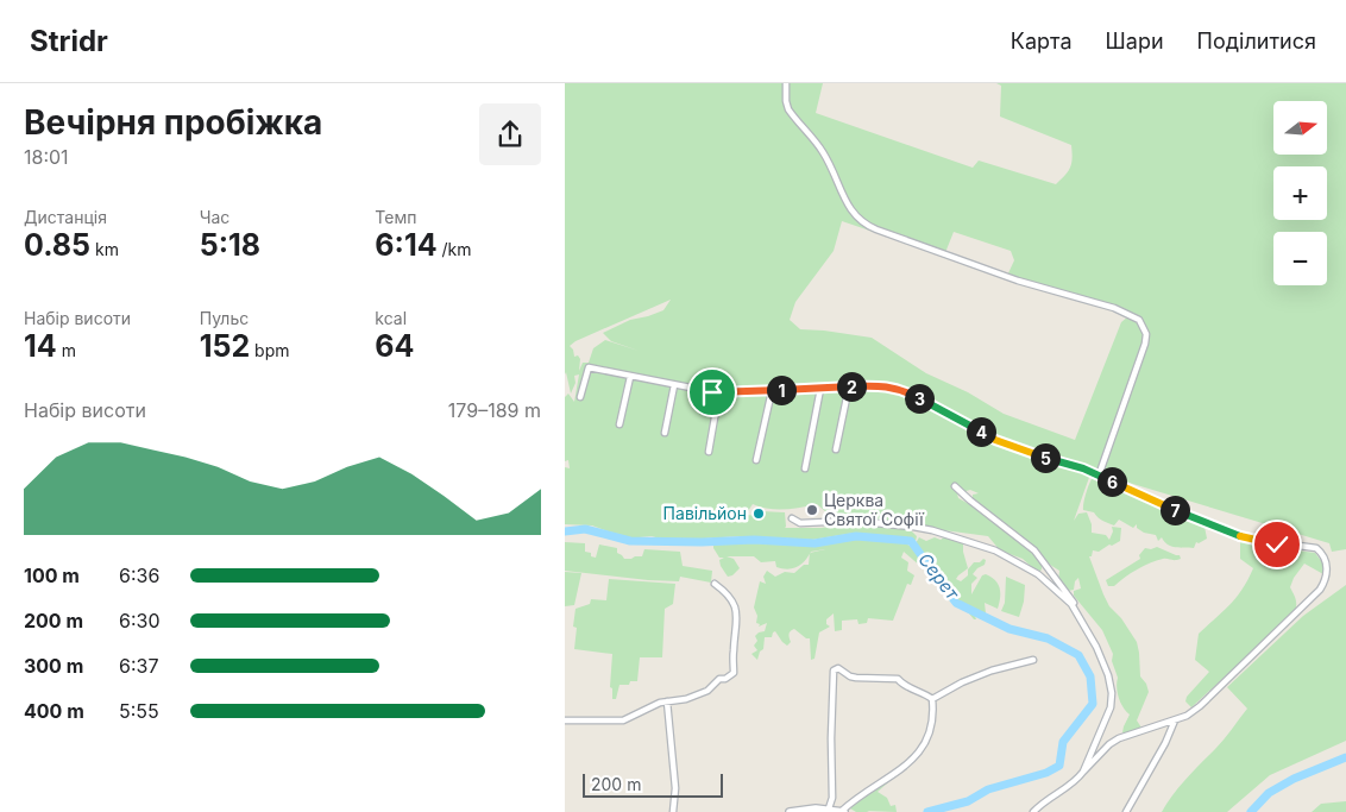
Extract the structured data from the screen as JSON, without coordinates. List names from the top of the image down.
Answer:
{
  "water": ["Серет"],
  "places": ["Церква Святої Софії", "Павільйон"],
  "scale_bar": "200 m",
  "north": "right",
  "page": {
    "header": "Stridr",
    "nav": ["Карта", "Шари", "Поділитися"],
    "heading": ["Вечірня пробіжка", "18:01"],
    "map_buttons": ["+", "−"],
    "stats": [
      ["Дистанція", "0.85 km"],
      ["Час", "5:18"],
      ["Темп", "6:14 /km"],
      ["Набір висоти", "14 m"],
      ["Пульс", "152 bpm"],
      ["kcal", "64"]
    ],
    "pins": [
      "2",
      "1",
      "3",
      "4",
      "5",
      "6",
      "7"
    ],
    "chart": ["Набір висоти", "179–189 m"],
    "list": [
      {
        "name": "100 m",
        "note": "6:36"
      },
      {
        "name": "200 m",
        "note": "6:30"
      },
      {
        "name": "300 m",
        "note": "6:37"
      },
      {
        "name": "400 m",
        "note": "5:55"
      }
    ],
    "scale": "200 m"
  }
}
